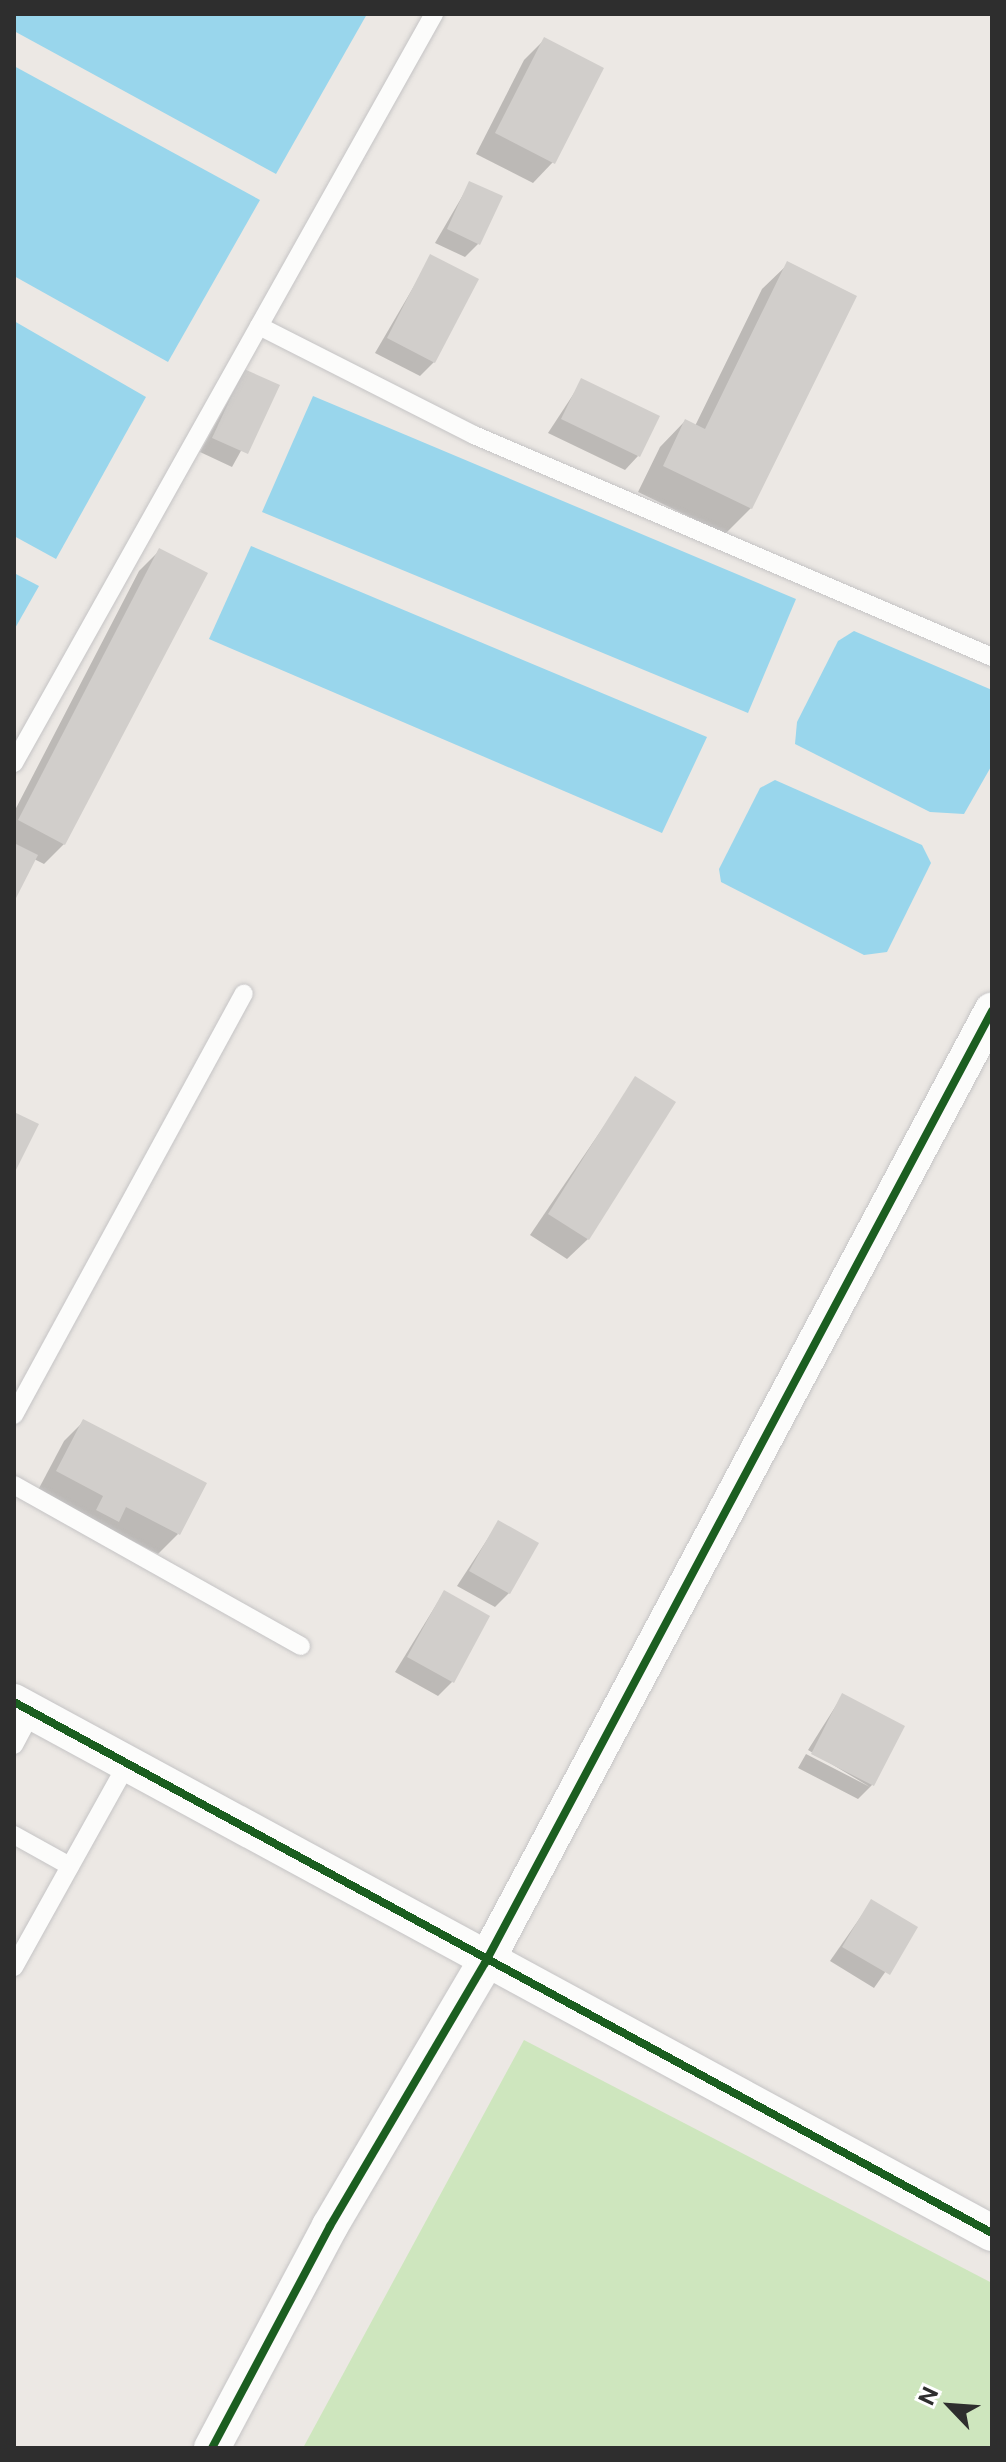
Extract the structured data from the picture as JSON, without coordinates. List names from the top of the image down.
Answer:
{
  "north": "top left"
}
